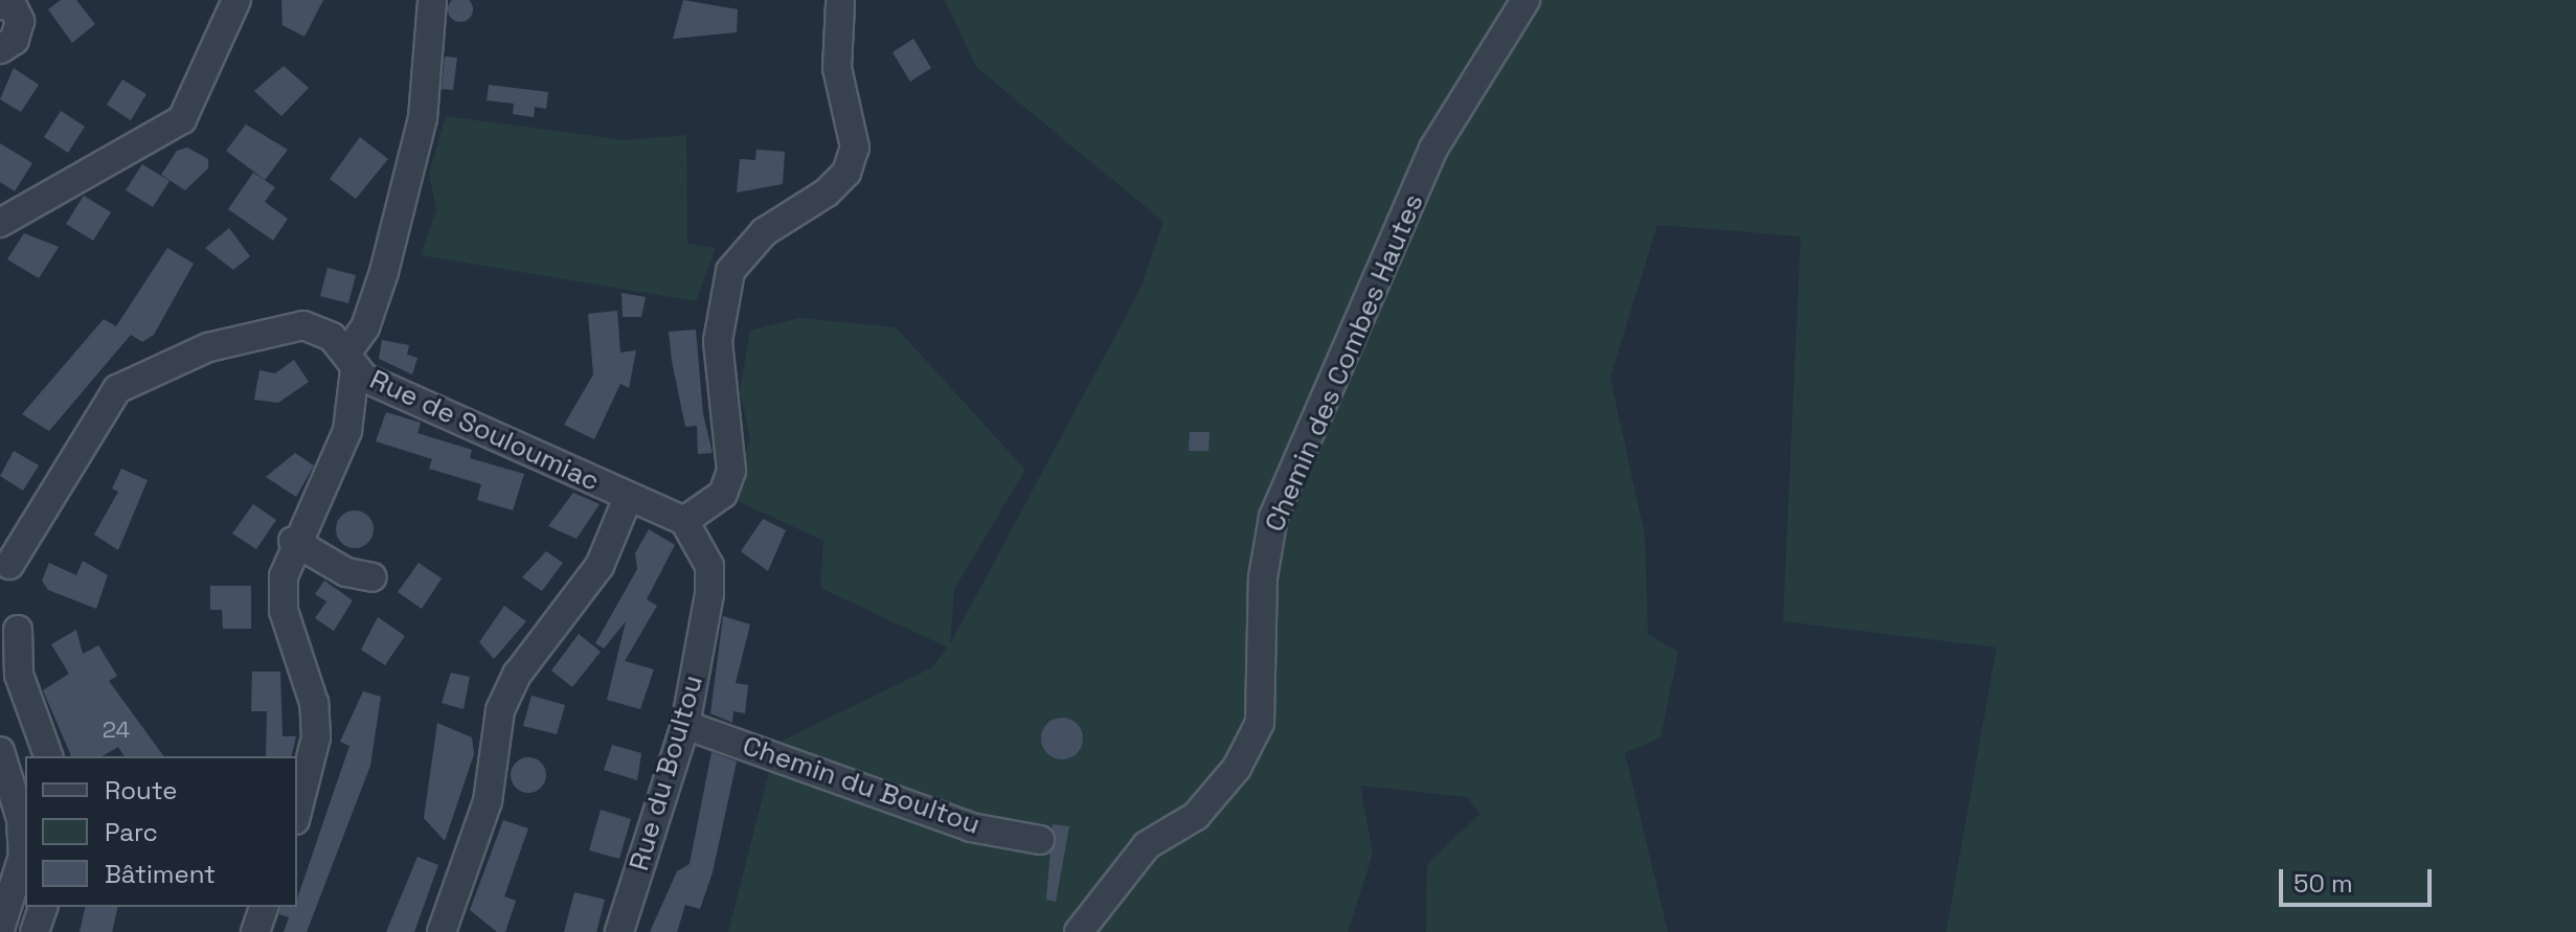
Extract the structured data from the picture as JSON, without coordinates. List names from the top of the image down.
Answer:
{
  "streets": {
    "street": [
      "Chemin des Combes Hautes",
      "Rue de Souloumiac",
      "Rue du Boultou",
      "Chemin du Boultou"
    ]
  },
  "crossings": [
    ["Rue de Souloumiac", "Rue du Boultou"],
    ["Rue du Boultou", "Chemin du Boultou"]
  ],
  "house_numbers": ["24"],
  "legend": ["Route", "Parc", "Bâtiment"],
  "scale_bar": "50 m"
}
